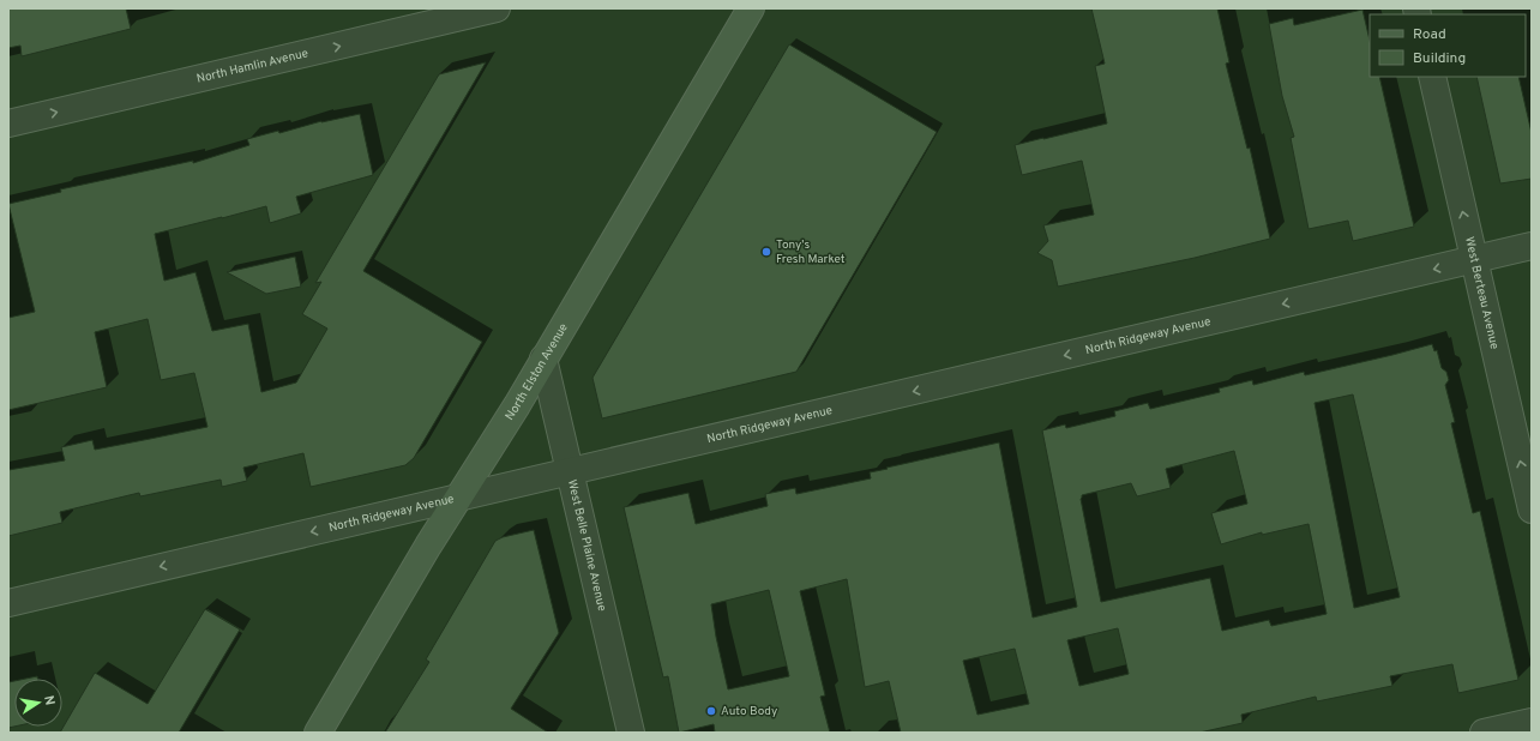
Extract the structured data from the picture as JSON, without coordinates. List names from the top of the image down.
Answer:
{
  "streets": {
    "main road": ["North Elston Avenue"],
    "street": [
      "North Hamlin Avenue",
      "West Berteau Avenue",
      "North Ridgeway Avenue",
      "West Belle Plaine Avenue"
    ]
  },
  "crossings": [
    ["West Berteau Avenue", "North Ridgeway Avenue"],
    ["North Ridgeway Avenue", "North Elston Avenue"],
    ["North Ridgeway Avenue", "West Belle Plaine Avenue"],
    ["North Elston Avenue", "West Belle Plaine Avenue"]
  ],
  "one_way": ["North Hamlin Avenue", "West Berteau Avenue", "North Ridgeway Avenue"],
  "places": ["Tony's Fresh Market", "Auto Body"],
  "legend": ["Road", "Building"],
  "north": "right"
}
